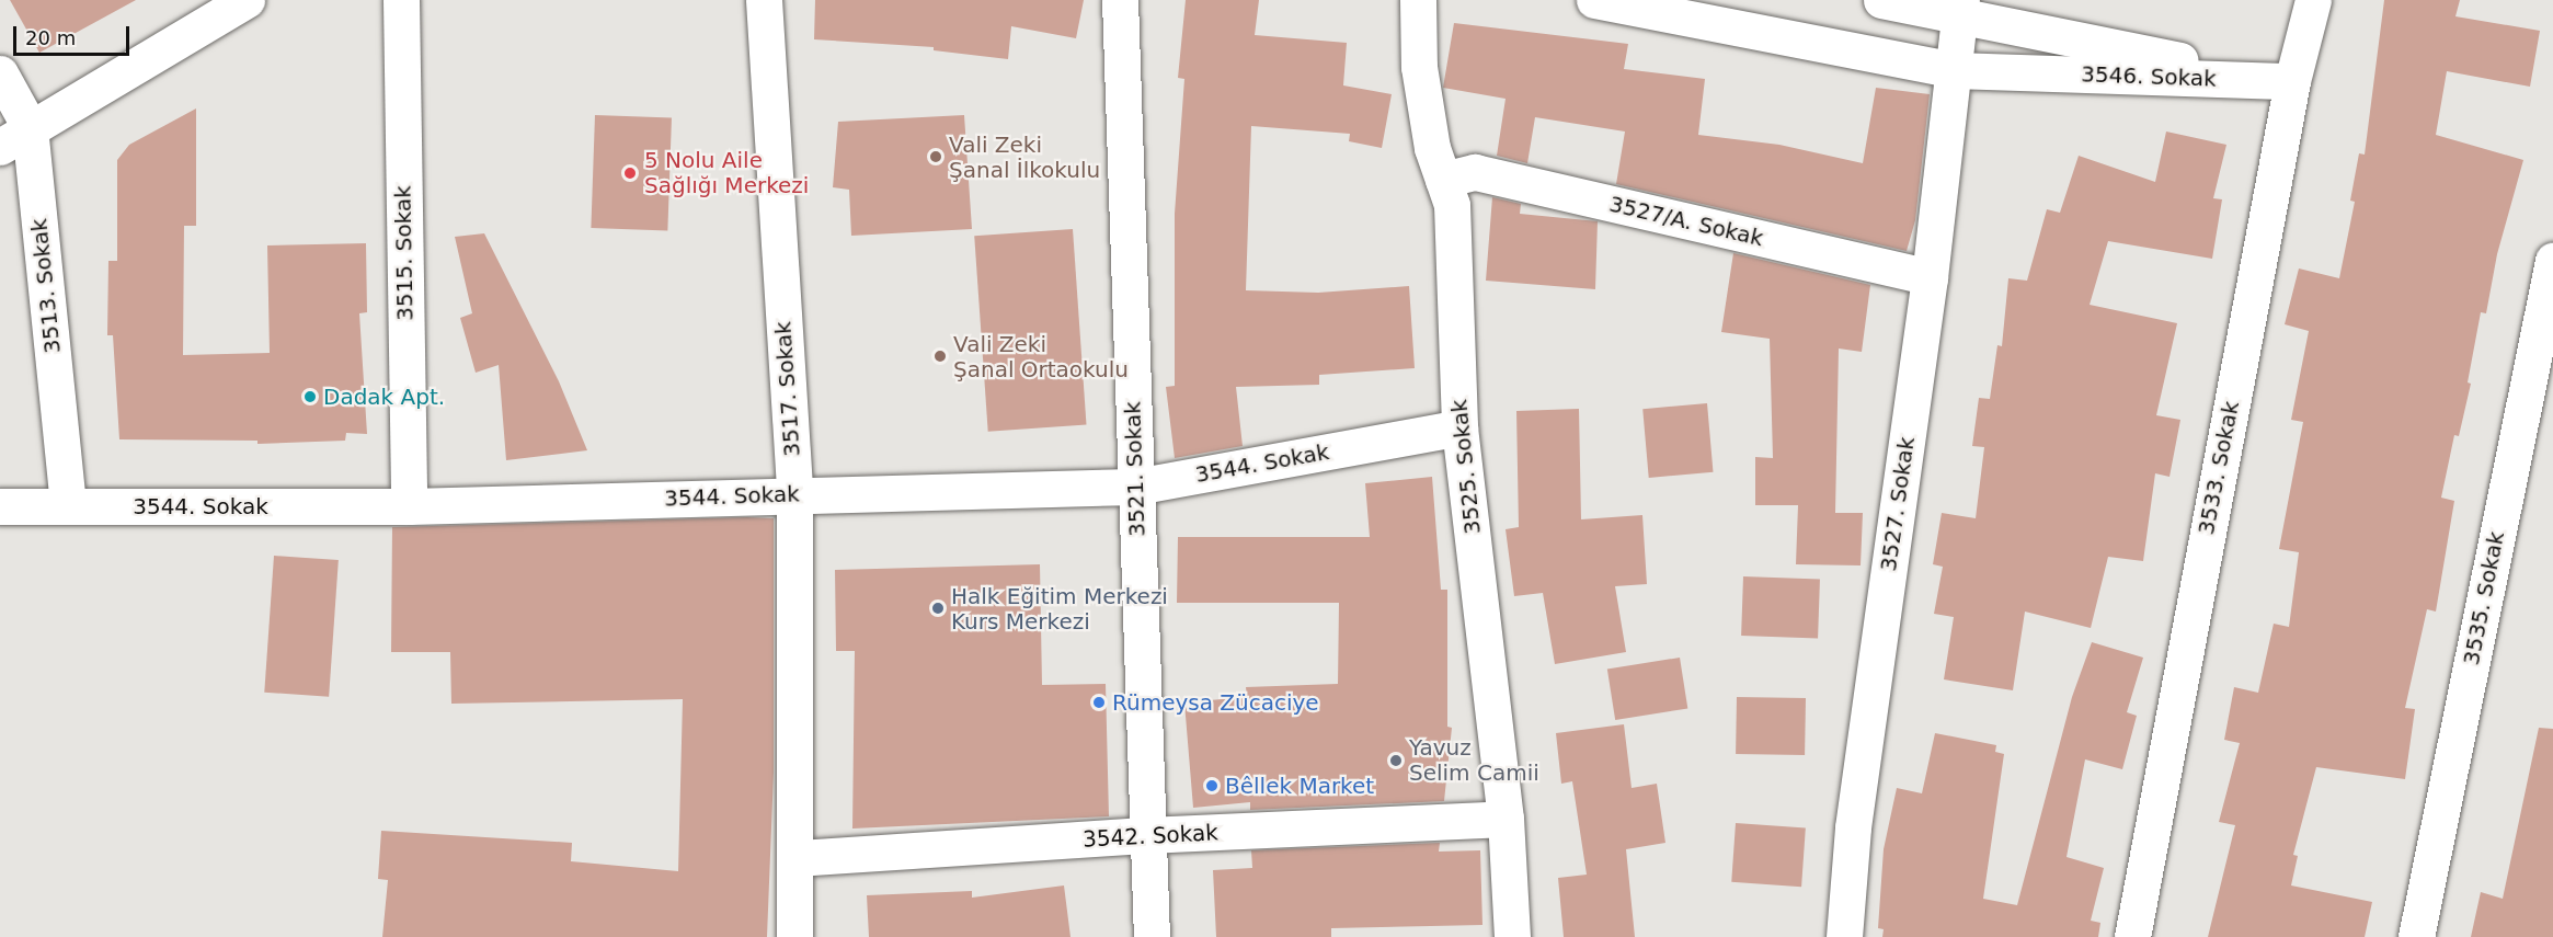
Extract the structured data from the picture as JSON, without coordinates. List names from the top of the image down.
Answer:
{
  "streets": {
    "street": [
      "3546. Sokak",
      "3527/A. Sokak",
      "3515. Sokak",
      "3513. Sokak",
      "3517. Sokak",
      "3544. Sokak",
      "3525. Sokak",
      "3533. Sokak",
      "3521. Sokak",
      "3527. Sokak",
      "3535. Sokak",
      "3542. Sokak"
    ]
  },
  "crossings": [
    ["3546. Sokak", "3533. Sokak"],
    ["3546. Sokak", "3527. Sokak"],
    ["3527/A. Sokak", "3525. Sokak"],
    ["3527/A. Sokak", "3527. Sokak"],
    ["3515. Sokak", "3544. Sokak"],
    ["3513. Sokak", "3544. Sokak"],
    ["3517. Sokak", "3544. Sokak"],
    ["3517. Sokak", "3542. Sokak"],
    ["3544. Sokak", "3525. Sokak"],
    ["3544. Sokak", "3521. Sokak"],
    ["3525. Sokak", "3542. Sokak"],
    ["3521. Sokak", "3542. Sokak"]
  ],
  "places": [
    "Vali Zeki Şanal İlkokulu",
    "5 Nolu Aile Sağlığı Merkezi",
    "Vali Zeki Şanal Ortaokulu",
    "Dadak Apt.",
    "Halk Eğitim Merkezi Kurs Merkezi",
    "Rümeysa Zücaciye",
    "Yavuz Selim Camii",
    "Bêllek Market"
  ],
  "scale_bar": "20 m"
}
